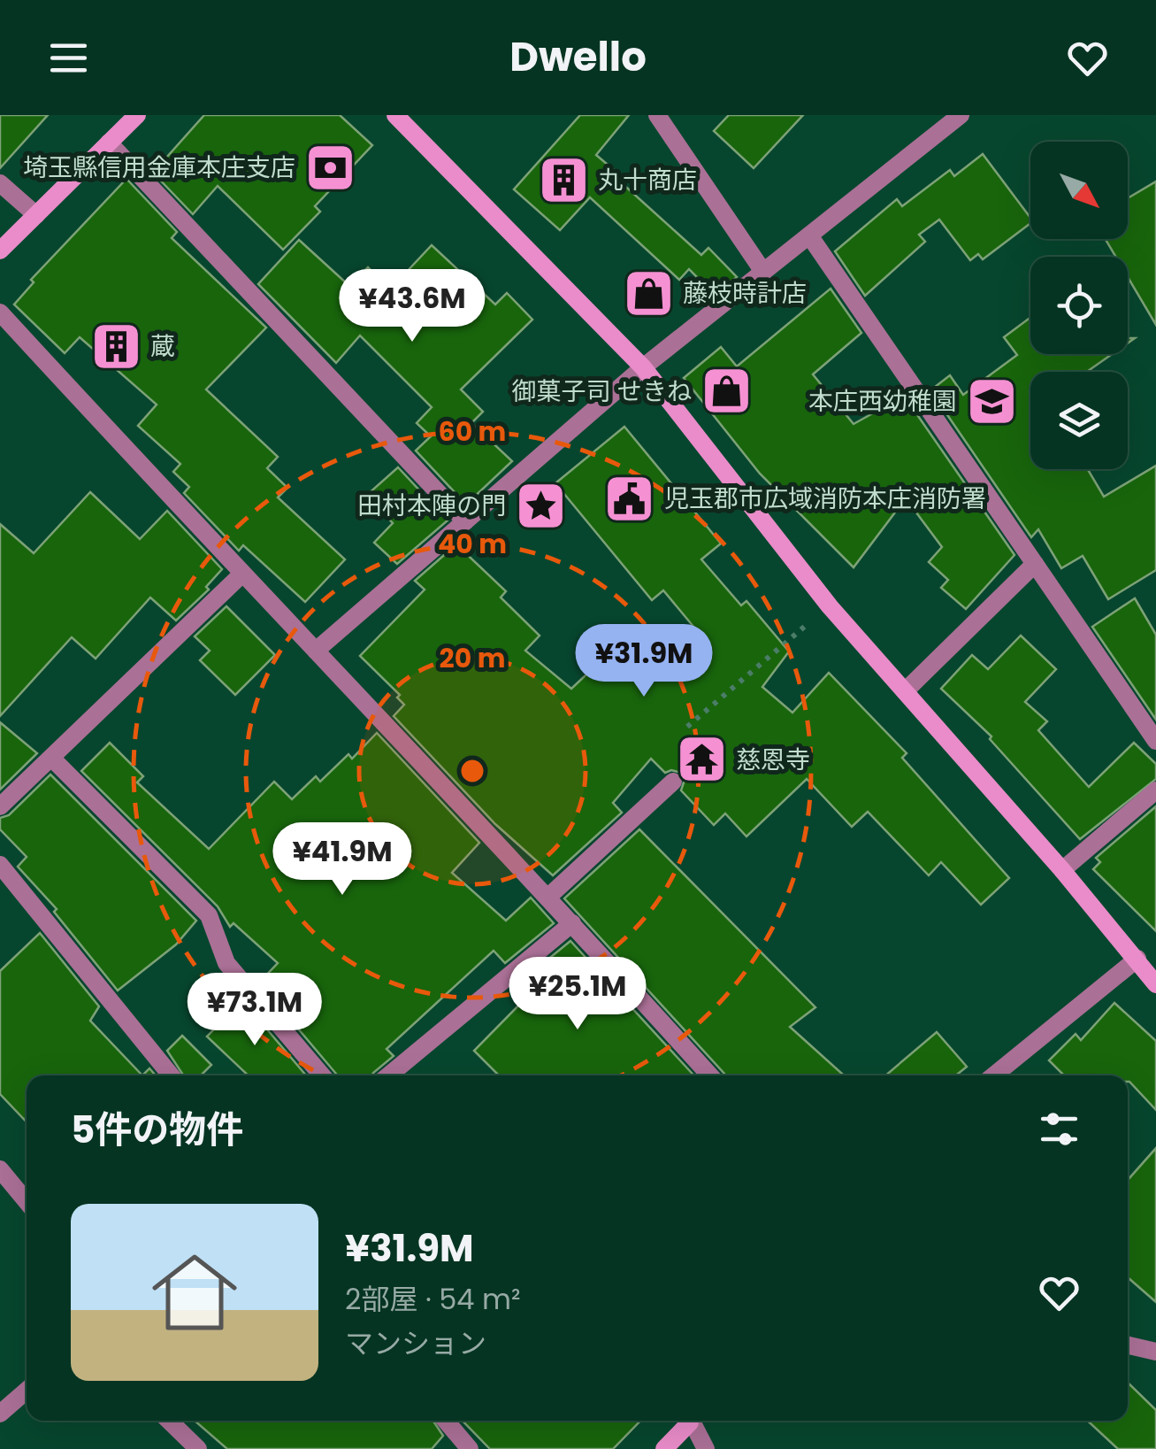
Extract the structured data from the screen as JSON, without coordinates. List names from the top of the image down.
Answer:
{
  "places": {
    "bank": ["埼玉縣信用金庫本庄支店"],
    "building": ["丸十商店", "蔵"],
    "shop": ["藤枝時計店", "御菓子司 せきね"],
    "school or university": ["本庄西幼稚園"],
    "public building": ["児玉郡市広域消防本庄消防署"],
    "place": ["田村本陣の門"],
    "temple": ["慈恩寺"]
  },
  "north": "bottom right",
  "page": {
    "header": "Dwello",
    "price": [
      "¥43.6M",
      "¥31.9M",
      "¥41.9M",
      "¥25.1M",
      "¥73.1M"
    ],
    "heading": "5件の物件",
    "list": [
      {
        "name": "¥31.9M",
        "note": "2部屋 · 54 m² · マンション"
      }
    ]
  },
  "rings": ["60 m", "40 m", "20 m"]
}
